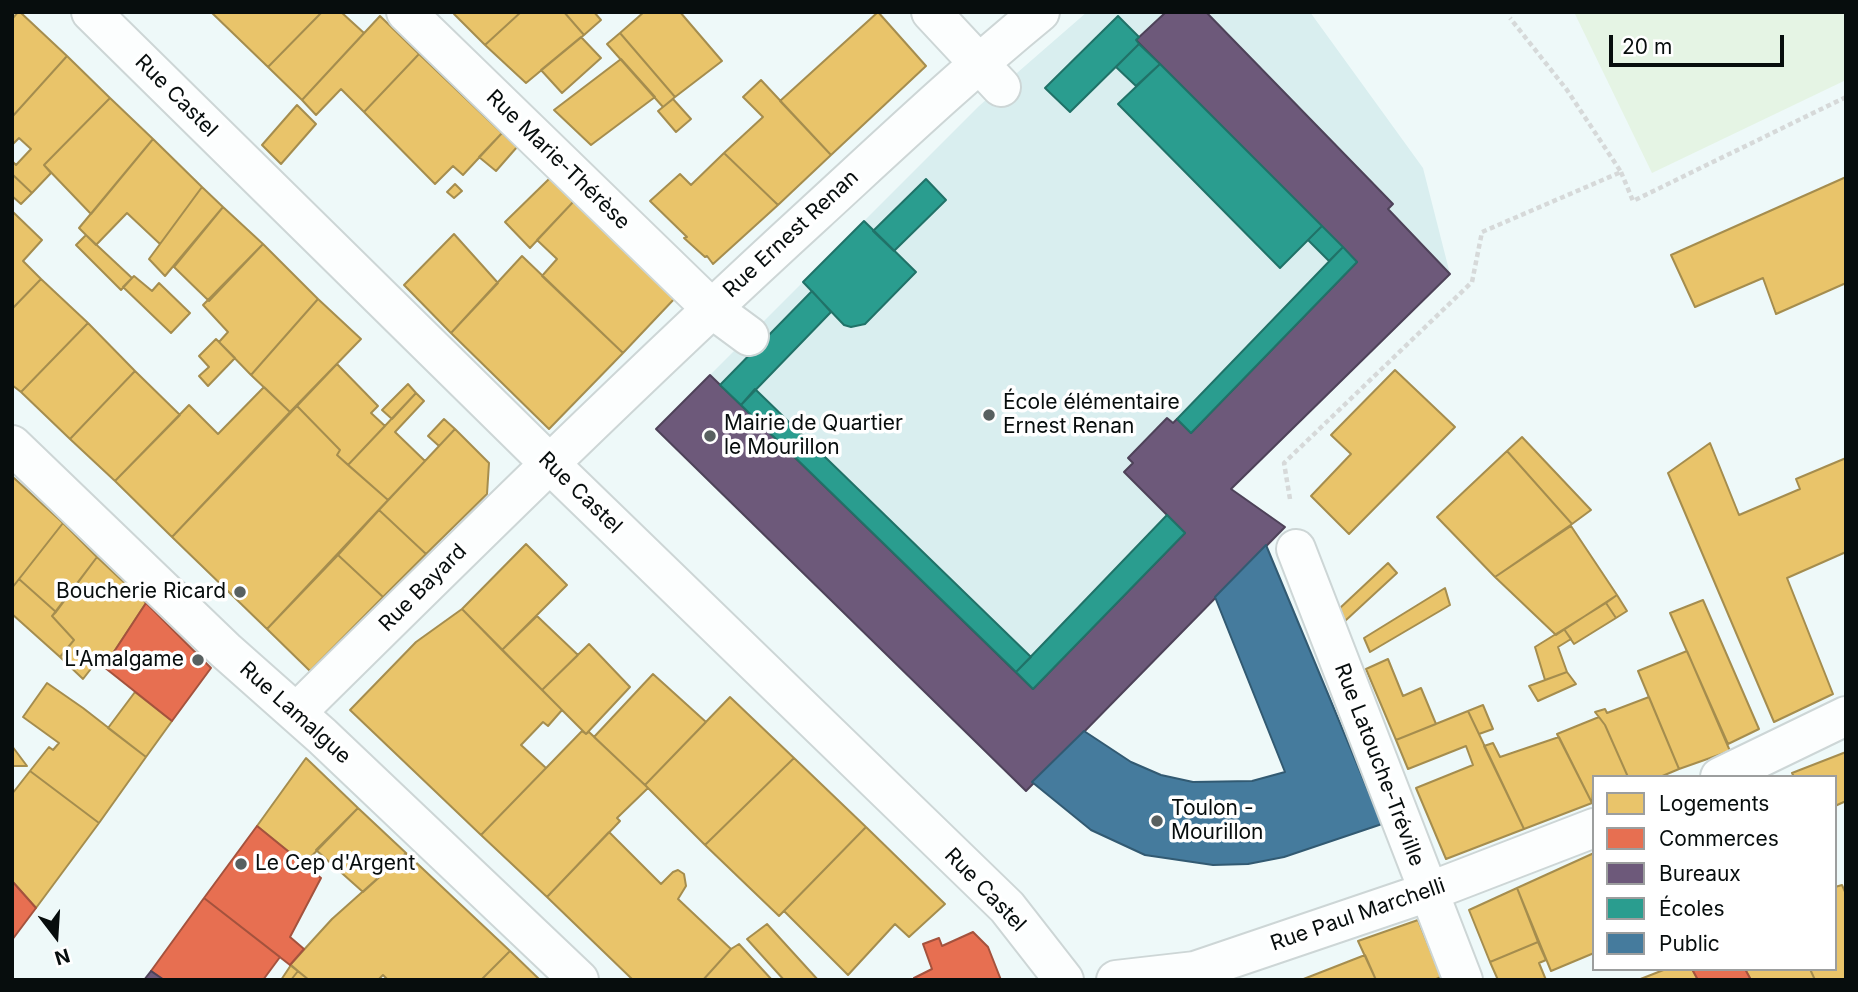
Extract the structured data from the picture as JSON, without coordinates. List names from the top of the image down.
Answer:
{
  "streets": {
    "street": [
      "Rue Castel",
      "Rue Marie-Thérèse",
      "Rue Ernest Renan",
      "Rue Bayard",
      "Rue Lamalgue",
      "Rue Latouche-Tréville",
      "Rue Paul Marchelli"
    ]
  },
  "crossings": [
    ["Rue Castel", "Rue Ernest Renan"],
    ["Rue Castel", "Rue Bayard"],
    ["Rue Marie-Thérèse", "Rue Ernest Renan"],
    ["Rue Ernest Renan", "Rue Bayard"],
    ["Rue Bayard", "Rue Lamalgue"],
    ["Rue Latouche-Tréville", "Rue Paul Marchelli"]
  ],
  "places": [
    "École élémentaire Ernest Renan",
    "Mairie de Quartier le Mourillon",
    "Boucherie Ricard",
    "L'Amalgame",
    "Toulon - Mourillon",
    "Le Cep d'Argent"
  ],
  "legend": [
    "Logements",
    "Commerces",
    "Bureaux",
    "Écoles",
    "Public"
  ],
  "scale_bar": "20 m",
  "north": "bottom"
}
